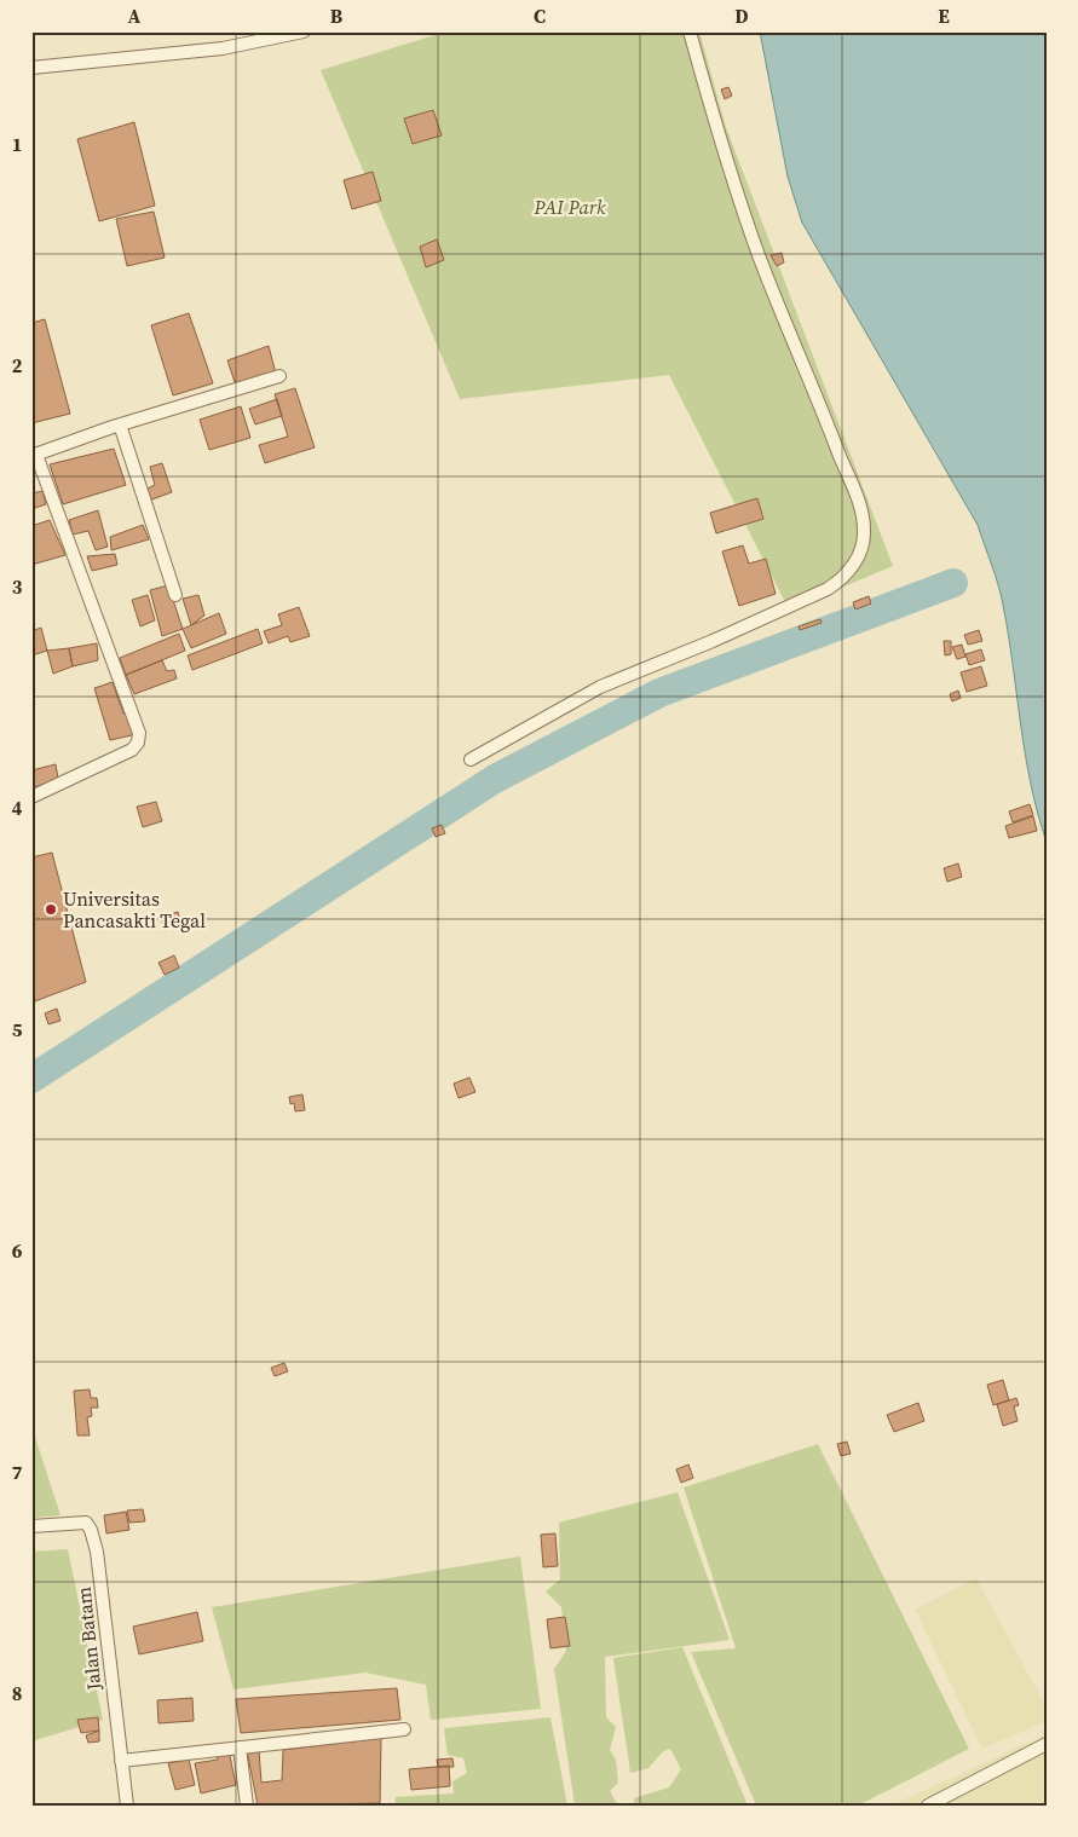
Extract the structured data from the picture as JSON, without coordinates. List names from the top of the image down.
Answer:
{
  "streets": {
    "street": ["Jalan Batam"]
  },
  "parks": ["PAI Park"],
  "places": ["Universitas Pancasakti Tegal"],
  "grid": {
    "columns": [
      "A",
      "B",
      "C",
      "D",
      "E"
    ],
    "rows": [
      "1",
      "2",
      "3",
      "4",
      "5",
      "6",
      "7",
      "8"
    ]
  }
}
